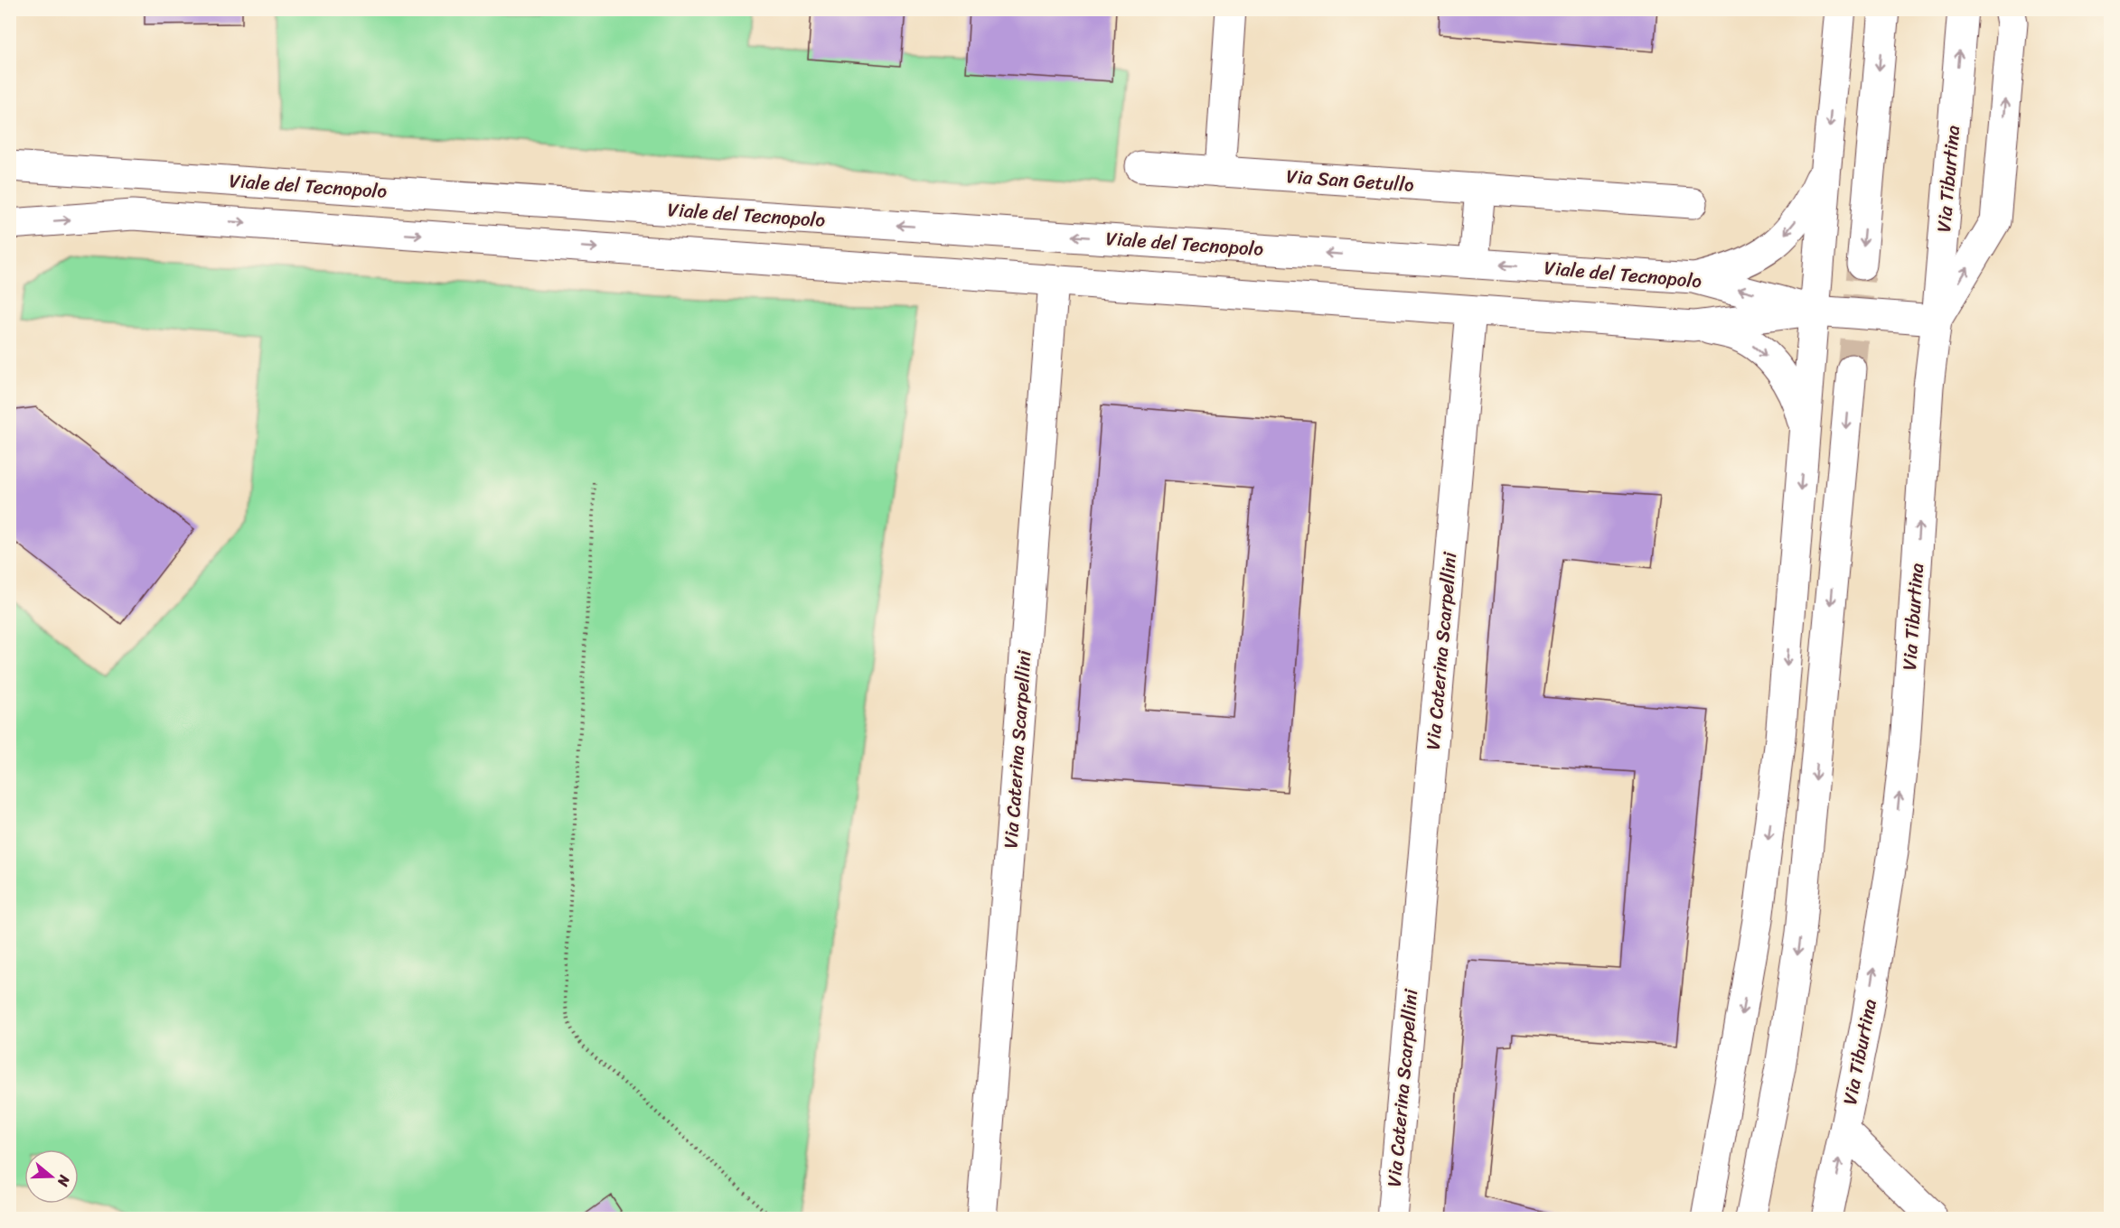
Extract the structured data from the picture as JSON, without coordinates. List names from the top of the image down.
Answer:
{
  "streets": {
    "main road": [
      "Via Tiburtina",
      "Via San Getullo",
      "Viale del Tecnopolo",
      "Via Caterina Scarpellini"
    ]
  },
  "north": "right"
}
